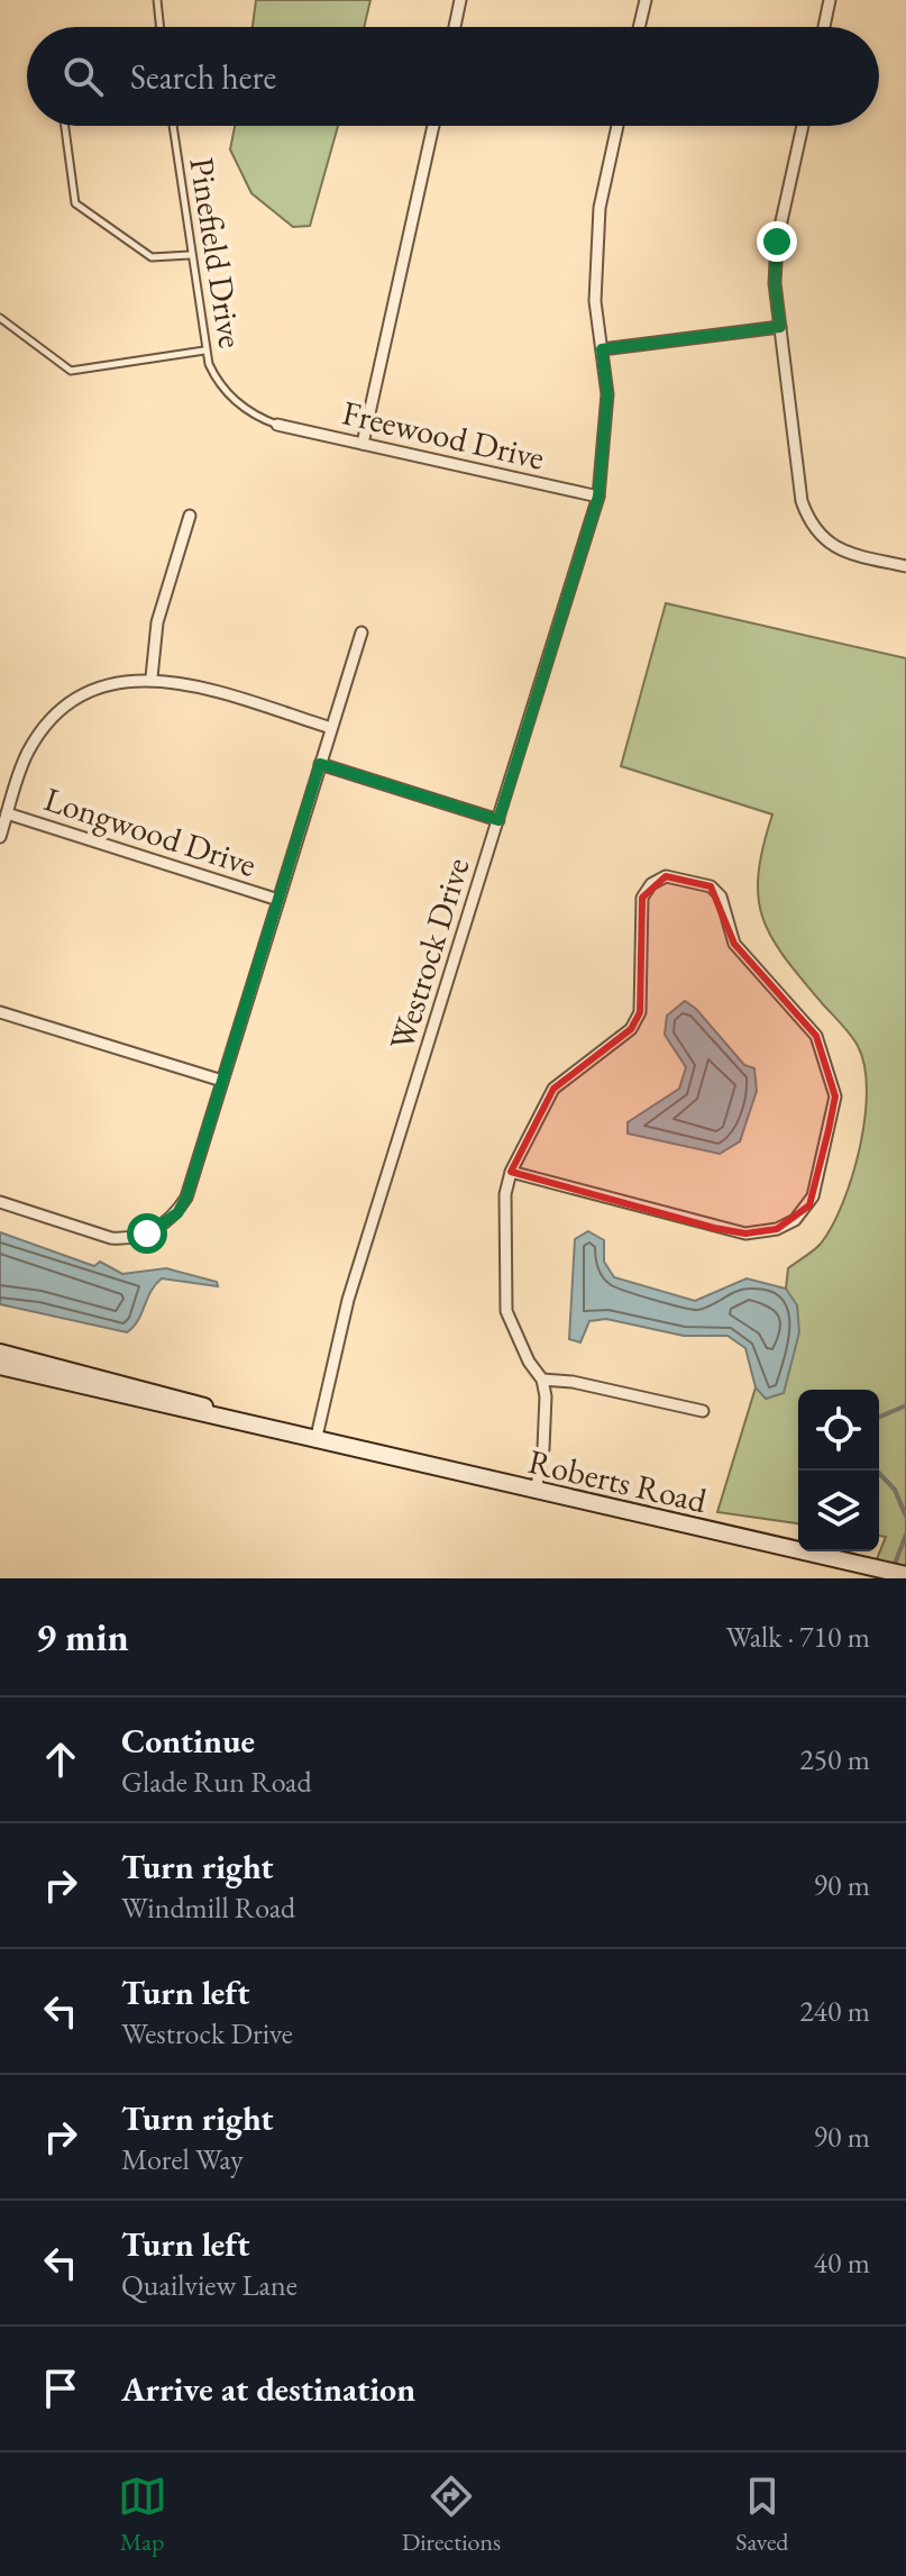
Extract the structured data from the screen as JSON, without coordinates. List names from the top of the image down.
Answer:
{
  "streets": {
    "main road": ["Roberts Road"],
    "street": ["Freewood Drive", "Longwood Drive", "Westrock Drive"],
    "lane": ["Pinefield Drive"]
  },
  "crossings": [
    ["Pinefield Drive", "Freewood Drive"],
    ["Freewood Drive", "Westrock Drive"],
    ["Westrock Drive", "Roberts Road"]
  ],
  "page": {
    "search": "Search here",
    "heading": ["9 min", "Walk · 710 m"],
    "list": [
      ["Continue", "Glade Run Road", "250 m"],
      ["Turn right", "Windmill Road", "90 m"],
      ["Turn left", "Westrock Drive", "240 m"],
      ["Turn right", "Morel Way", "90 m"],
      ["Turn left", "Quailview Lane", "40 m"],
      "Arrive at destination"
    ],
    "nav": ["Map", "Directions", "Saved"]
  }
}
